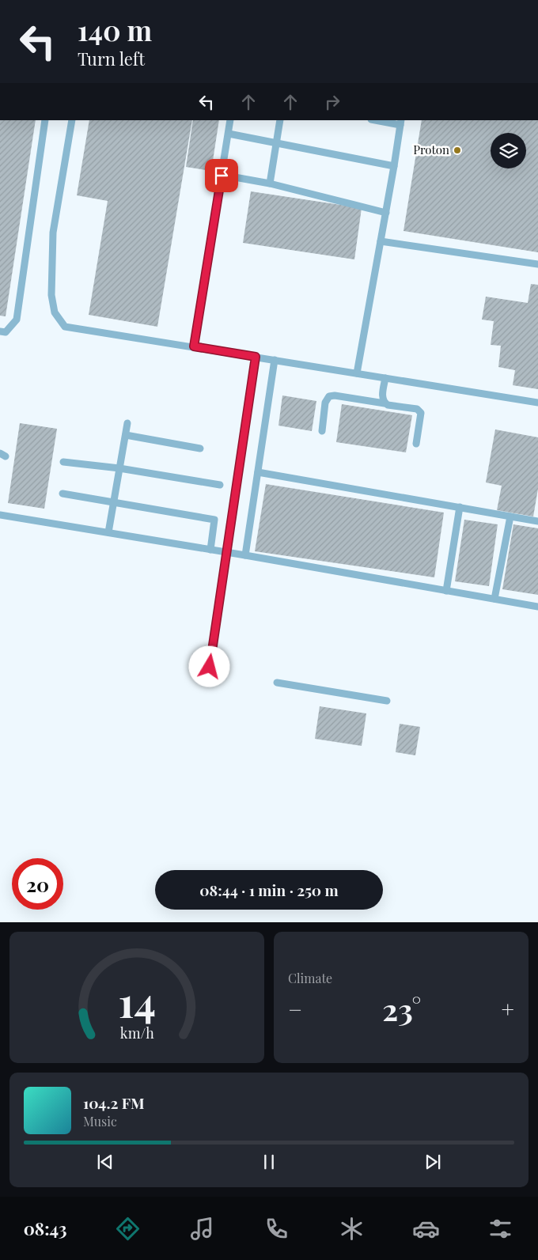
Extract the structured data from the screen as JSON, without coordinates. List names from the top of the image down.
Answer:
{
  "places": ["Proton"],
  "page": {
    "turn": ["140 m", "Turn left"],
    "limit": "20",
    "trip": "08:44 · 1 min · 250 m",
    "tile": "Climate",
    "heat": ["−", "23°", "+"],
    "song": ["104.2 FM", "Music"],
    "tabs": "08:43",
    "gauge": ["14", "km/h"]
  }
}
